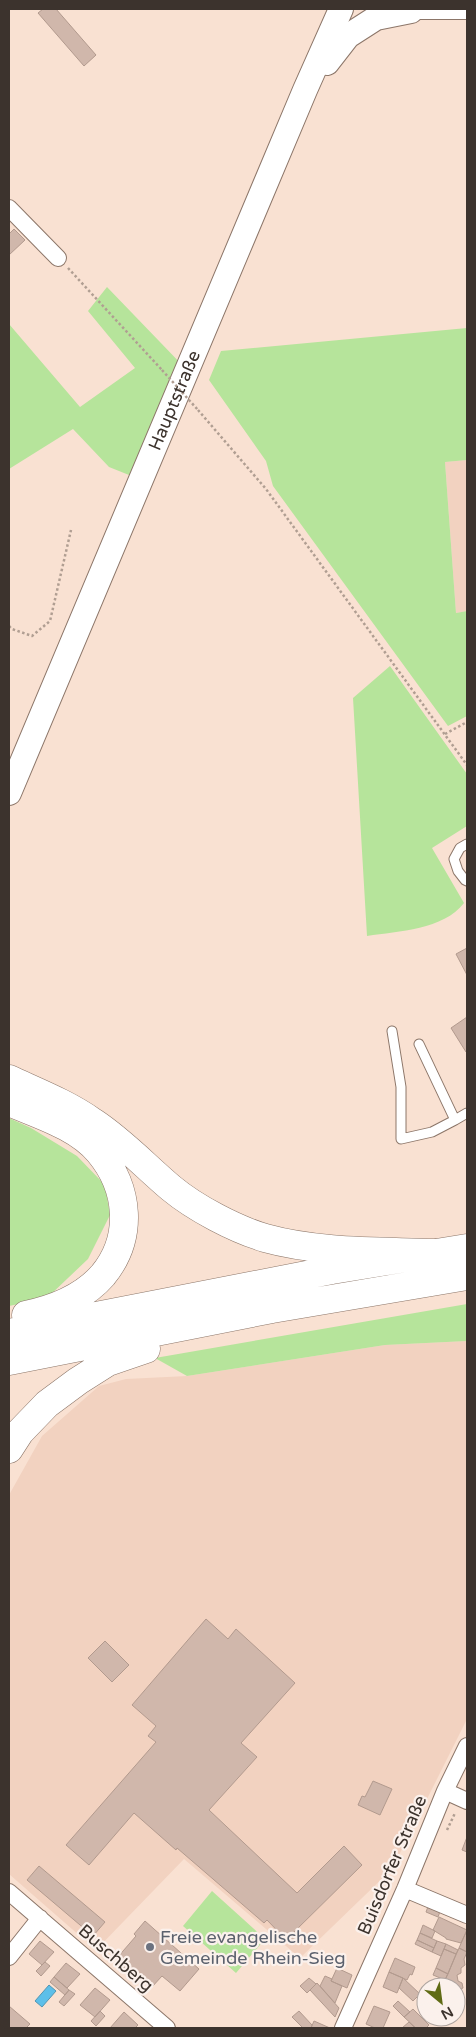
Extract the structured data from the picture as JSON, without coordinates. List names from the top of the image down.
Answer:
{
  "streets": {
    "main road": ["Hauptstraße"],
    "street": ["Buisdorfer Straße", "Buschberg"]
  },
  "places": ["Freie evangelische Gemeinde Rhein-Sieg"],
  "north": "bottom right"
}
